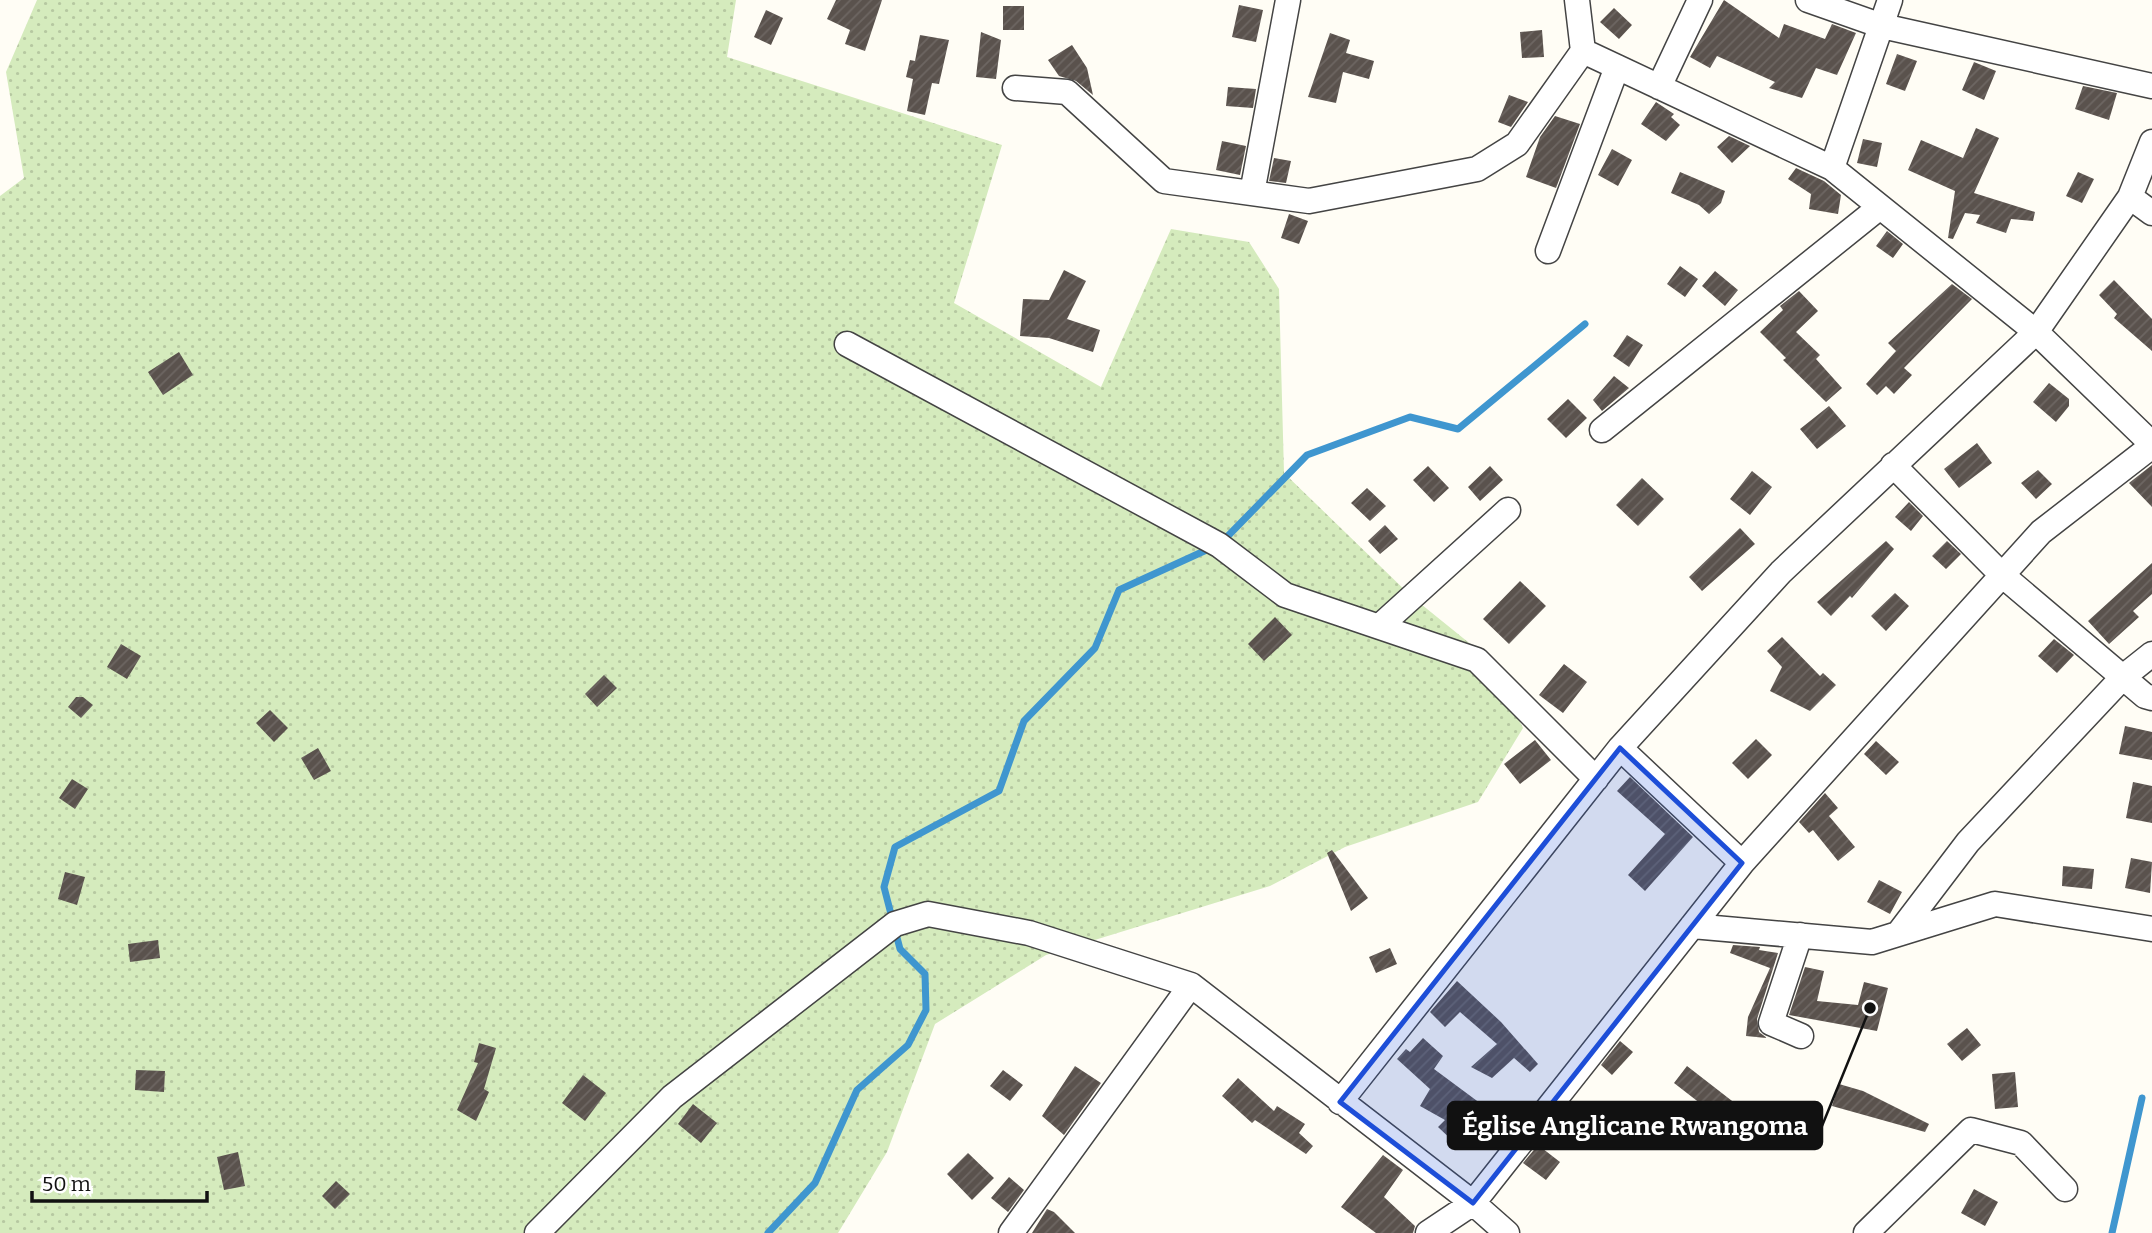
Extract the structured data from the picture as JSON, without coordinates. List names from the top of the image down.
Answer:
{
  "places": ["Église Anglicane Rwangoma"],
  "scale_bar": "50 m"
}
